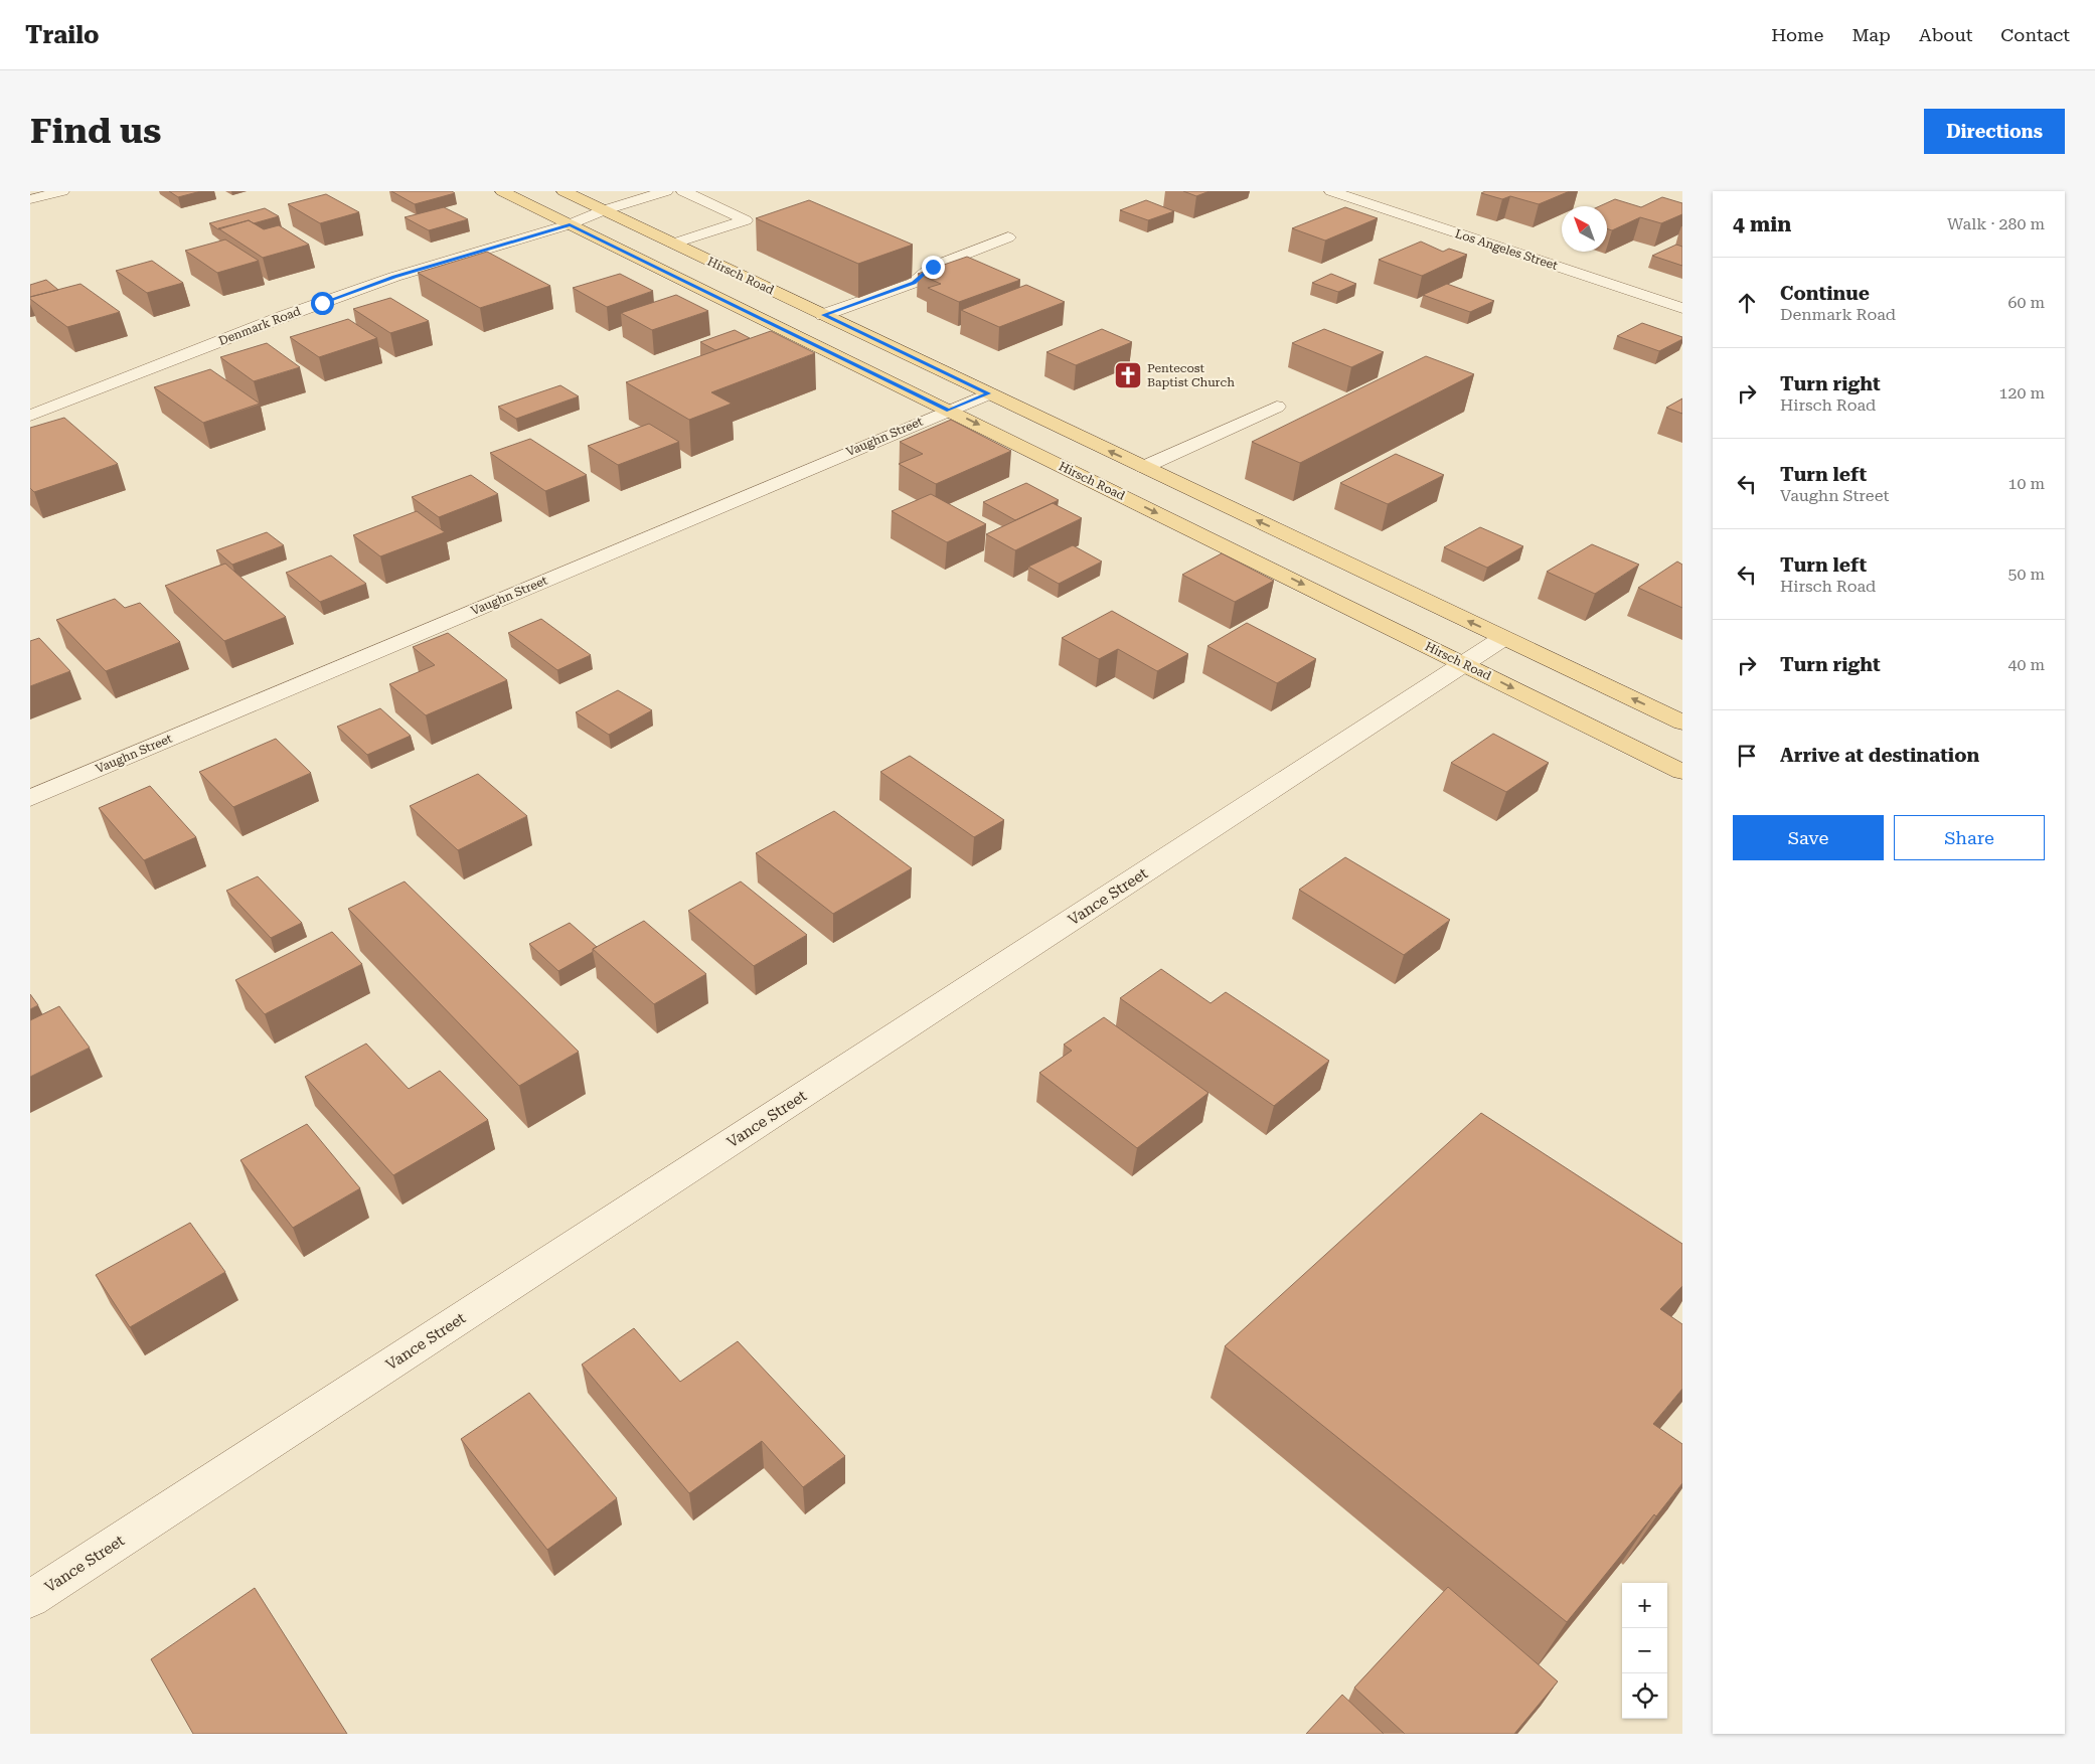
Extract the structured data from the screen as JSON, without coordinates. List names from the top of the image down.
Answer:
{
  "streets": {
    "main road": ["Hirsch Road"],
    "street": [
      "Los Angeles Street",
      "Denmark Road",
      "Vaughn Street",
      "Vance Street"
    ]
  },
  "crossings": [
    ["Hirsch Road", "Denmark Road"],
    ["Hirsch Road", "Vaughn Street"],
    ["Hirsch Road", "Vance Street"]
  ],
  "places": {
    "church": ["Pentecost Baptist Church"]
  },
  "north": "top left",
  "page": {
    "header": "Trailo",
    "nav": [
      "Home",
      "Map",
      "About",
      "Contact"
    ],
    "buttons": [
      "Directions",
      ["Save", "Share"]
    ],
    "title": "Find us",
    "heading": ["4 min", "Walk · 280 m"],
    "list": [
      ["Continue", "Denmark Road", "60 m"],
      ["Turn right", "Hirsch Road", "120 m"],
      ["Turn left", "Vaughn Street", "10 m"],
      ["Turn left", "Hirsch Road", "50 m"],
      ["Turn right", "40 m"],
      "Arrive at destination"
    ],
    "map_buttons": ["+", "−"]
  }
}
